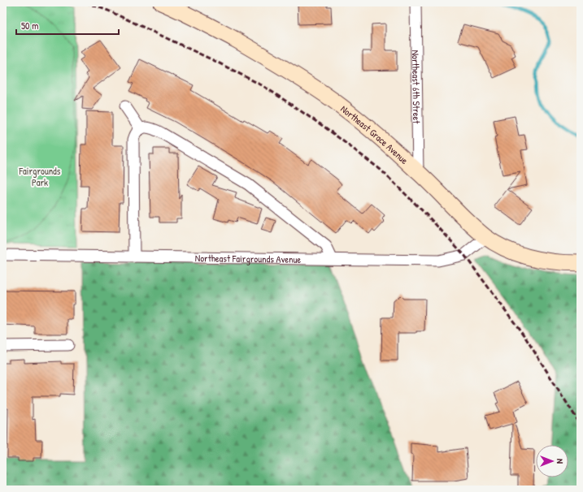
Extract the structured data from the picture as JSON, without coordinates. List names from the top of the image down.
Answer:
{
  "streets": {
    "main road": ["Northeast Grace Avenue"],
    "street": ["Northeast 6th Street", "Northeast Fairgrounds Avenue"]
  },
  "crossings": [
    ["Northeast 6th Street", "Northeast Grace Avenue"],
    ["Northeast Grace Avenue", "Northeast Fairgrounds Avenue"]
  ],
  "parks": ["Fairgrounds Park"],
  "scale_bar": "50 m",
  "north": "right"
}
